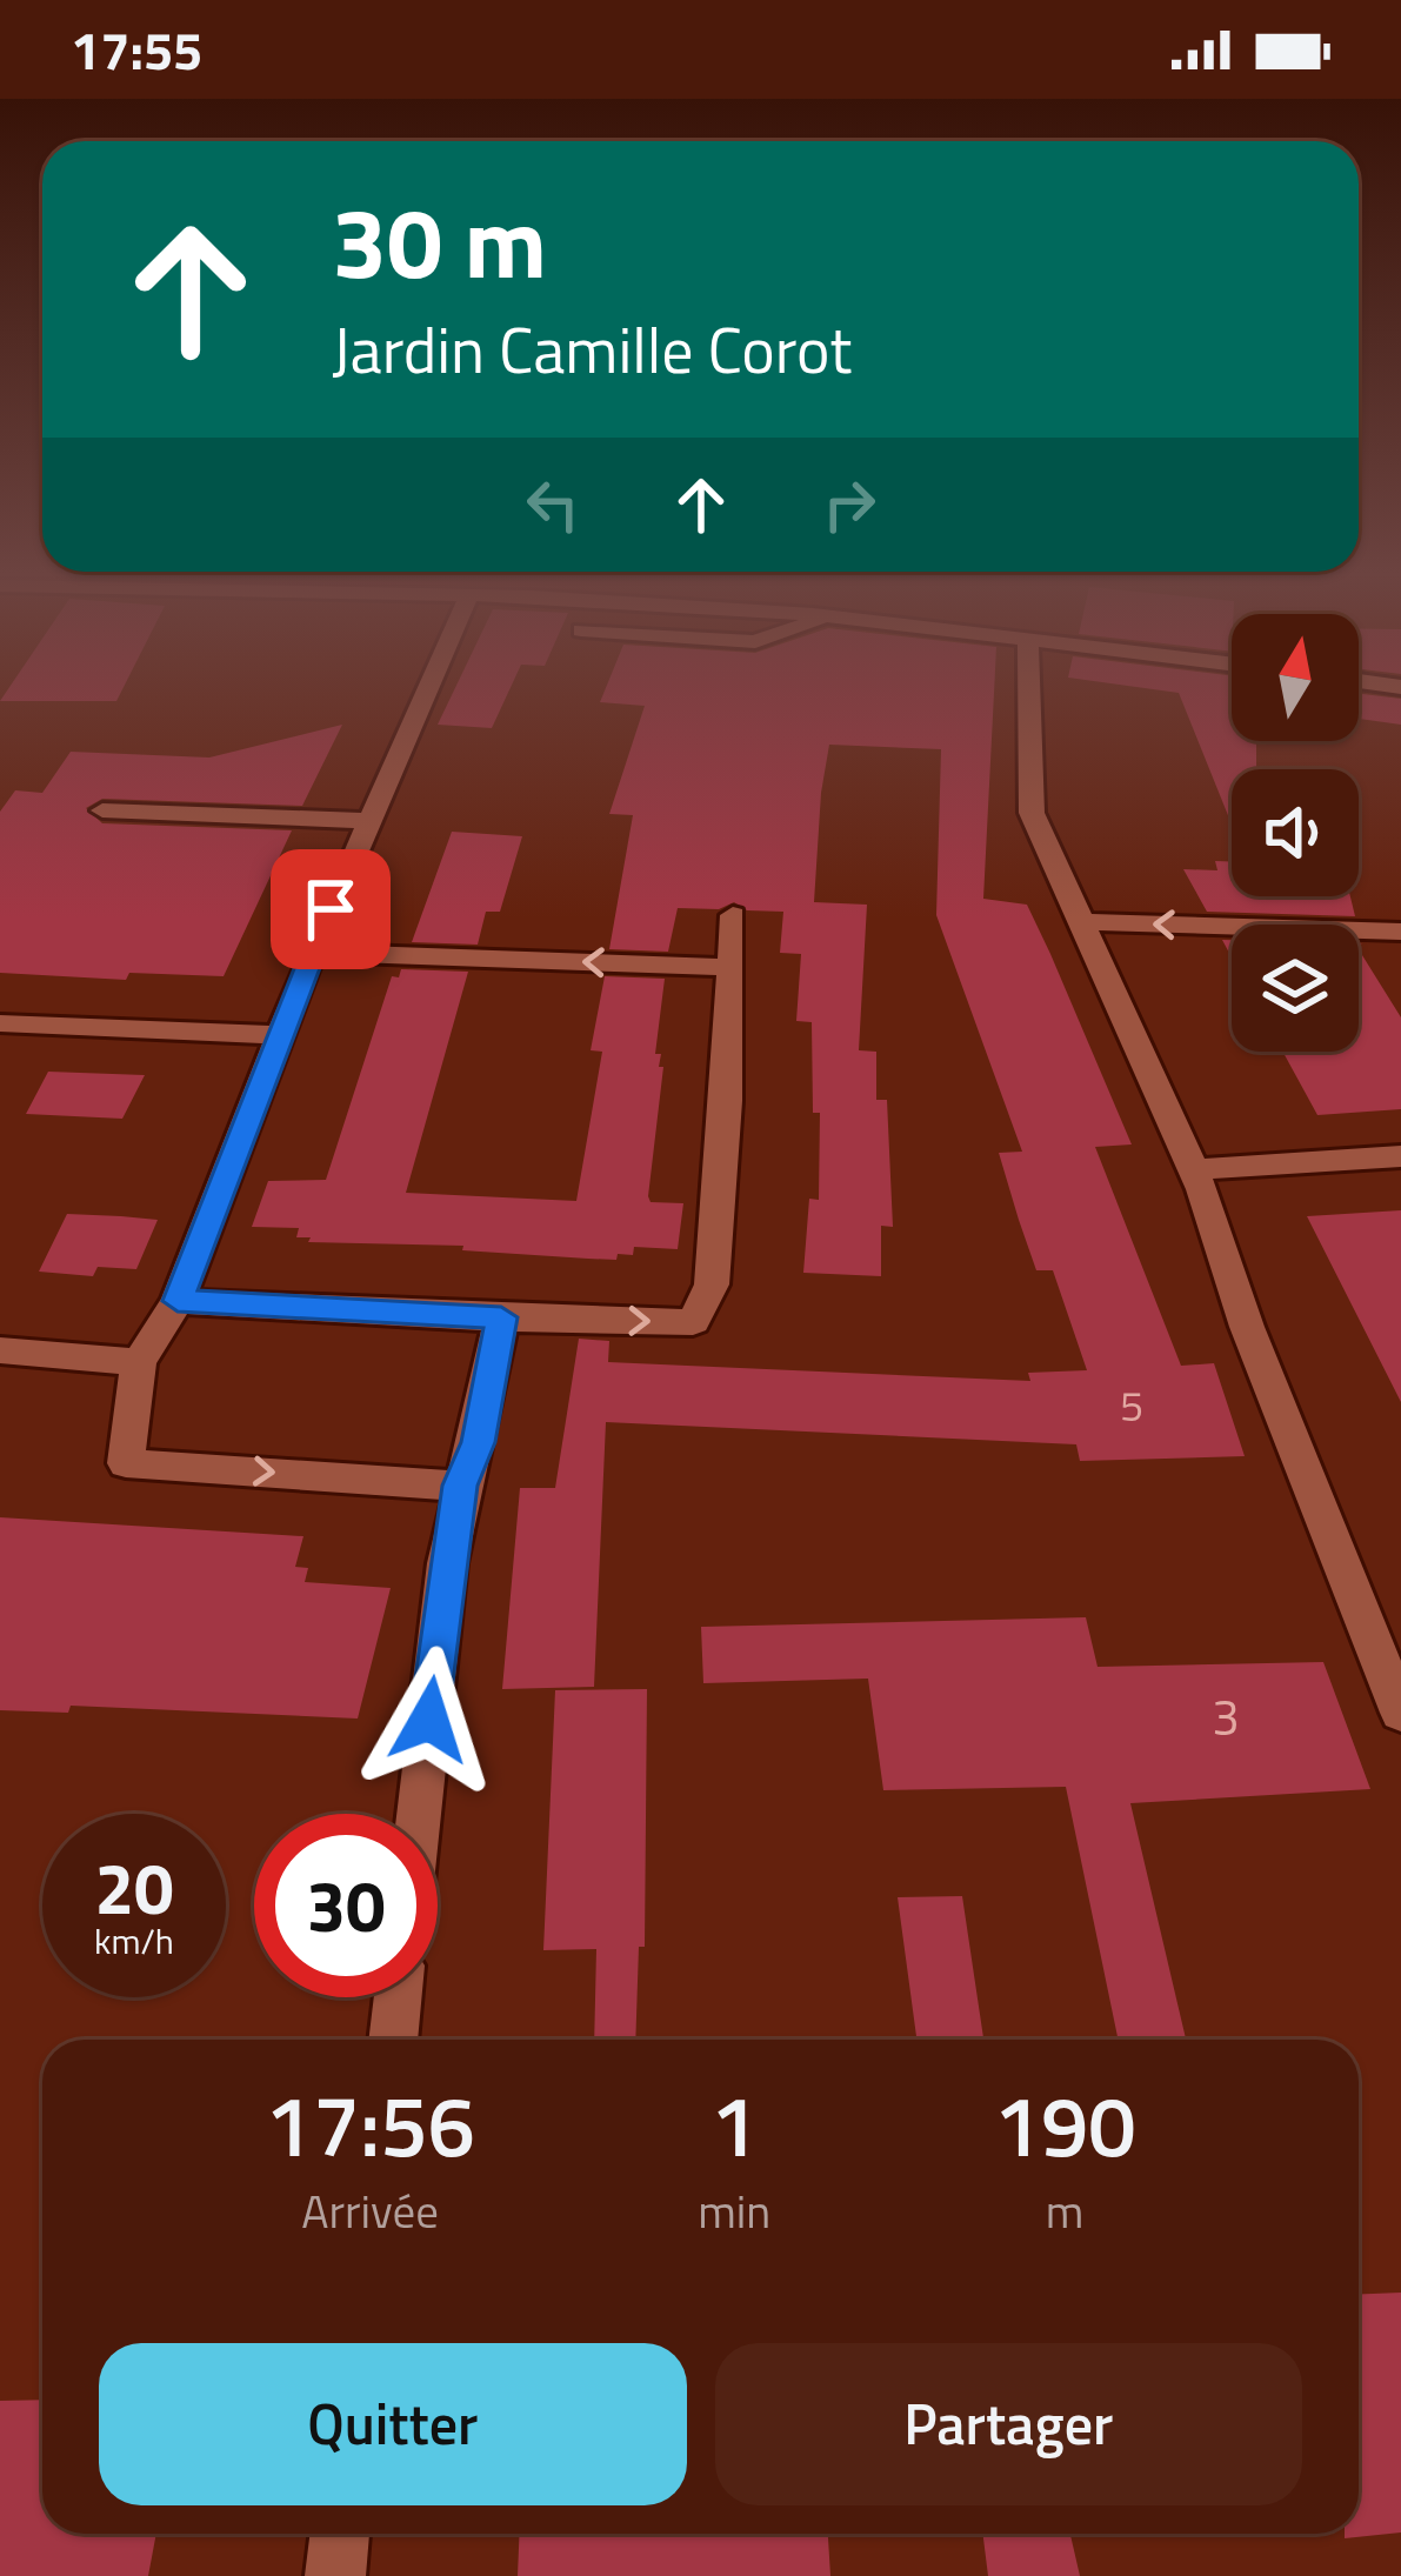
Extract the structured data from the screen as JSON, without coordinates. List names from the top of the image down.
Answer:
{
  "house_numbers": ["5", "3"],
  "north": "top",
  "page": {
    "status": "17:55",
    "turn": ["30 m", "Jardin Camille Corot"],
    "speed": "20 km/h",
    "limit": "30",
    "eta": [
      "17:56",
      "Arrivée",
      "1",
      "min",
      "190",
      "m"
    ],
    "buttons": ["Quitter", "Partager"]
  }
}
